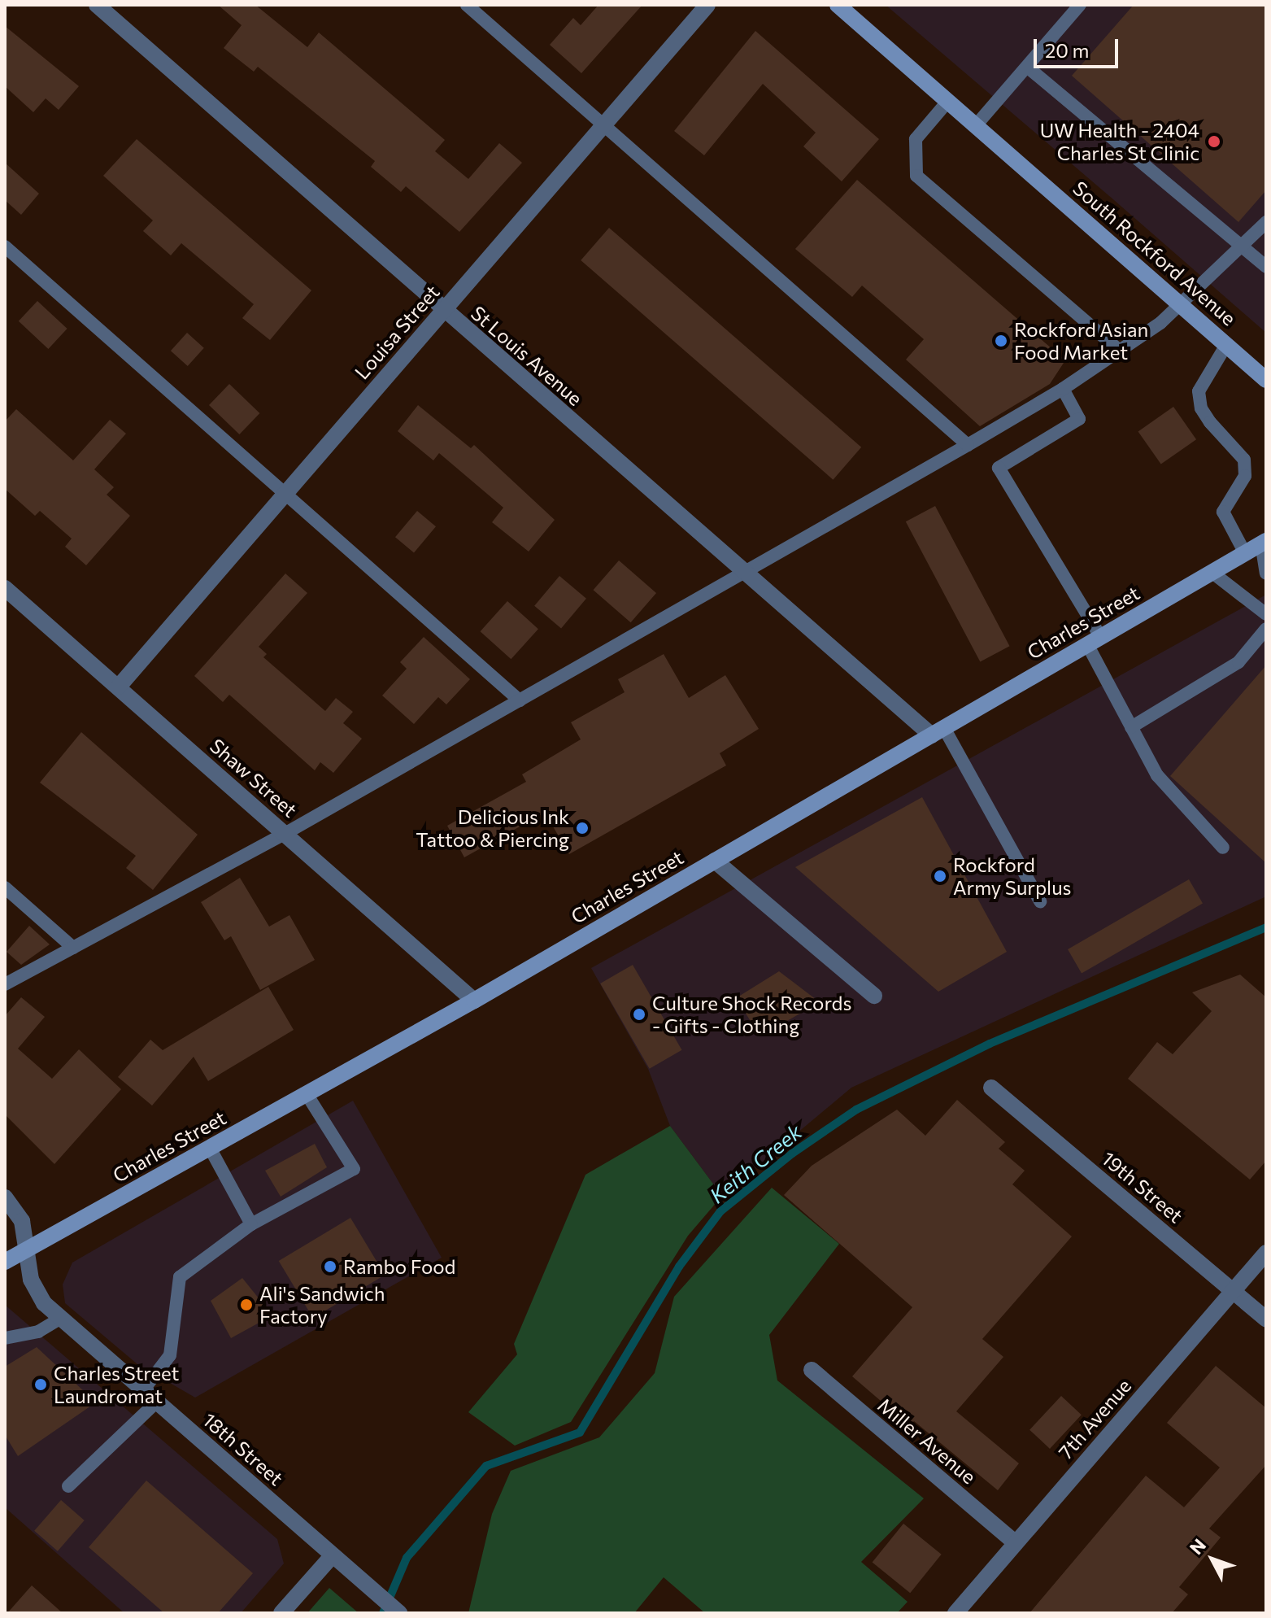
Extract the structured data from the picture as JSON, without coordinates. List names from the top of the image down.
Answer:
{
  "streets": {
    "main road": ["South Rockford Avenue", "Charles Street"],
    "street": [
      "Louisa Street",
      "St Louis Avenue",
      "Shaw Street",
      "19th Street",
      "7th Avenue",
      "Miller Avenue",
      "18th Street"
    ]
  },
  "crossings": [
    ["Louisa Street", "St Louis Avenue"],
    ["Louisa Street", "Shaw Street"],
    ["St Louis Avenue", "Charles Street"],
    ["Charles Street", "Shaw Street"],
    ["Charles Street", "18th Street"],
    ["19th Street", "7th Avenue"],
    ["7th Avenue", "Miller Avenue"]
  ],
  "water": ["Keith Creek"],
  "places": [
    "UW Health - 2404 Charles St Clinic",
    "Rockford Asian Food Market",
    "Delicious Ink Tattoo & Piercing",
    "Rockford Army Surplus",
    "Culture Shock Records - Gifts - Clothing",
    "Rambo Food",
    "Ali's Sandwich Factory",
    "Charles Street Laundromat"
  ],
  "scale_bar": "20 m",
  "north": "top left"
}
